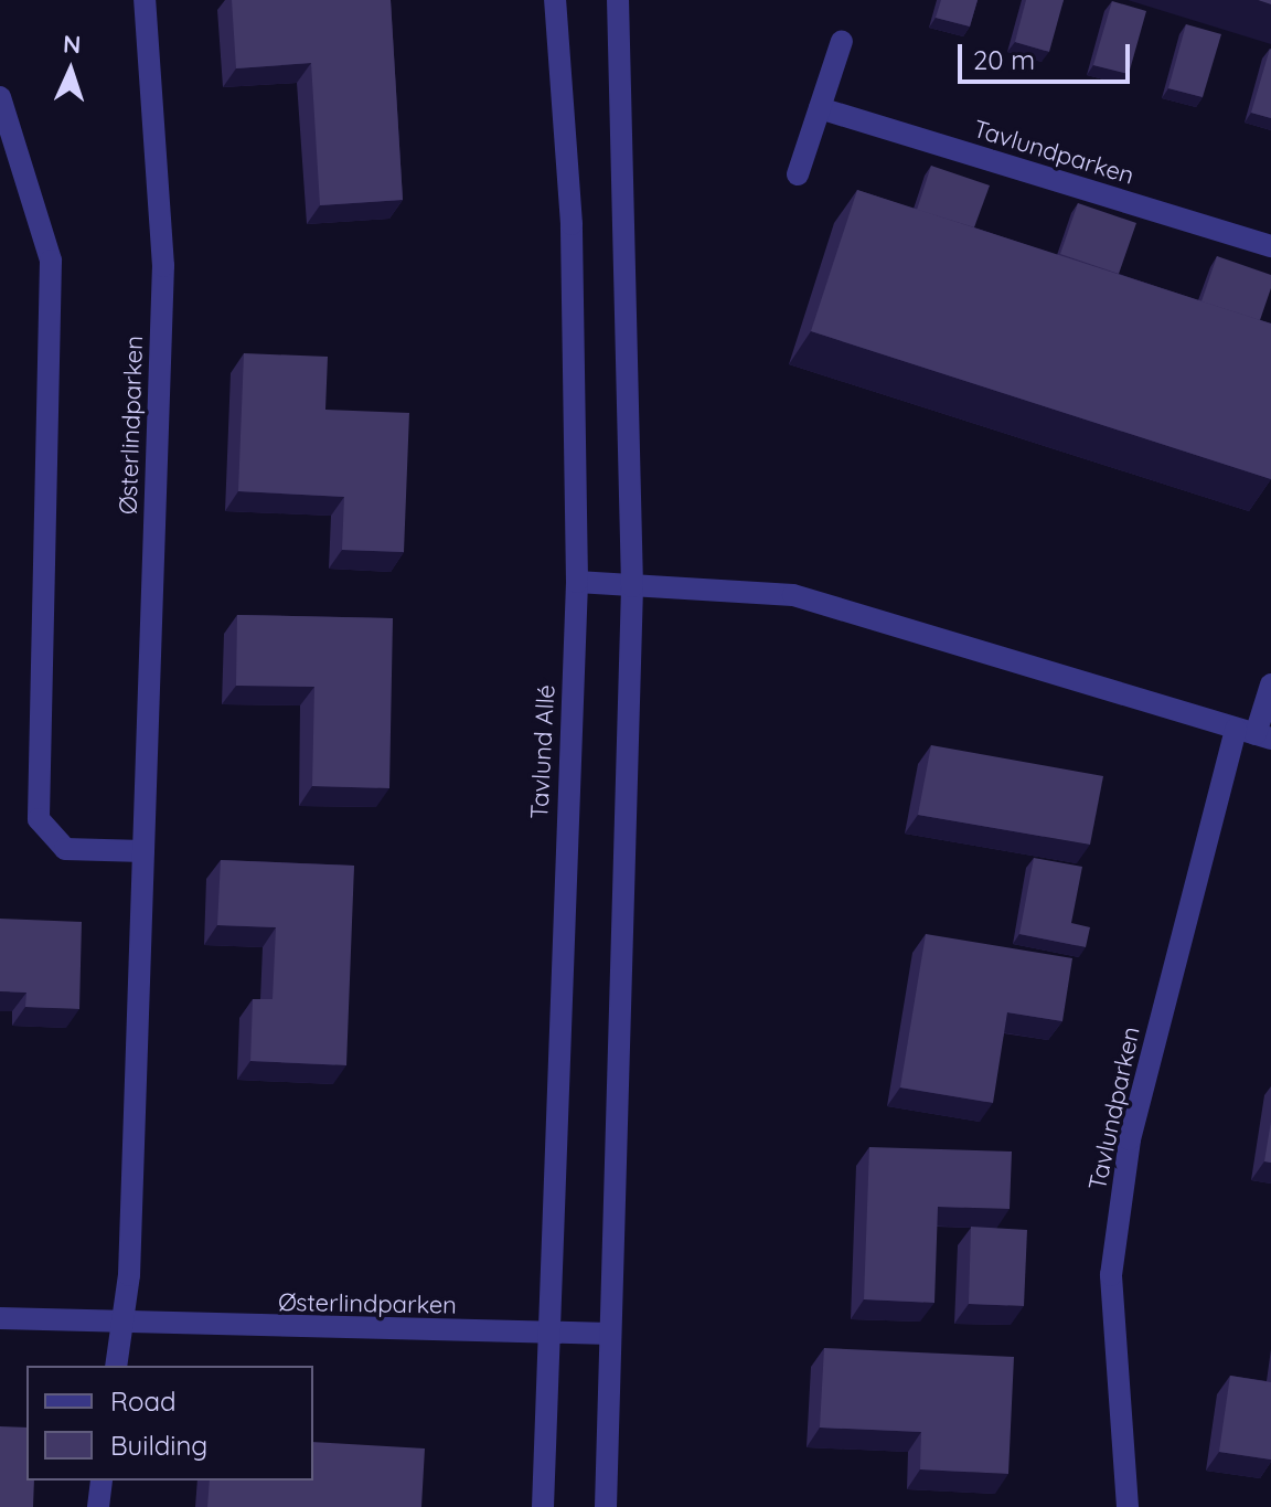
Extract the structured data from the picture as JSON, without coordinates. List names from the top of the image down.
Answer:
{
  "streets": {
    "street": ["Tavlundparken", "Østerlindparken", "Tavlund Allé"]
  },
  "crossings": [
    ["Østerlindparken", "Tavlund Allé"]
  ],
  "legend": ["Road", "Building"],
  "scale_bar": "20 m",
  "north": "top"
}
